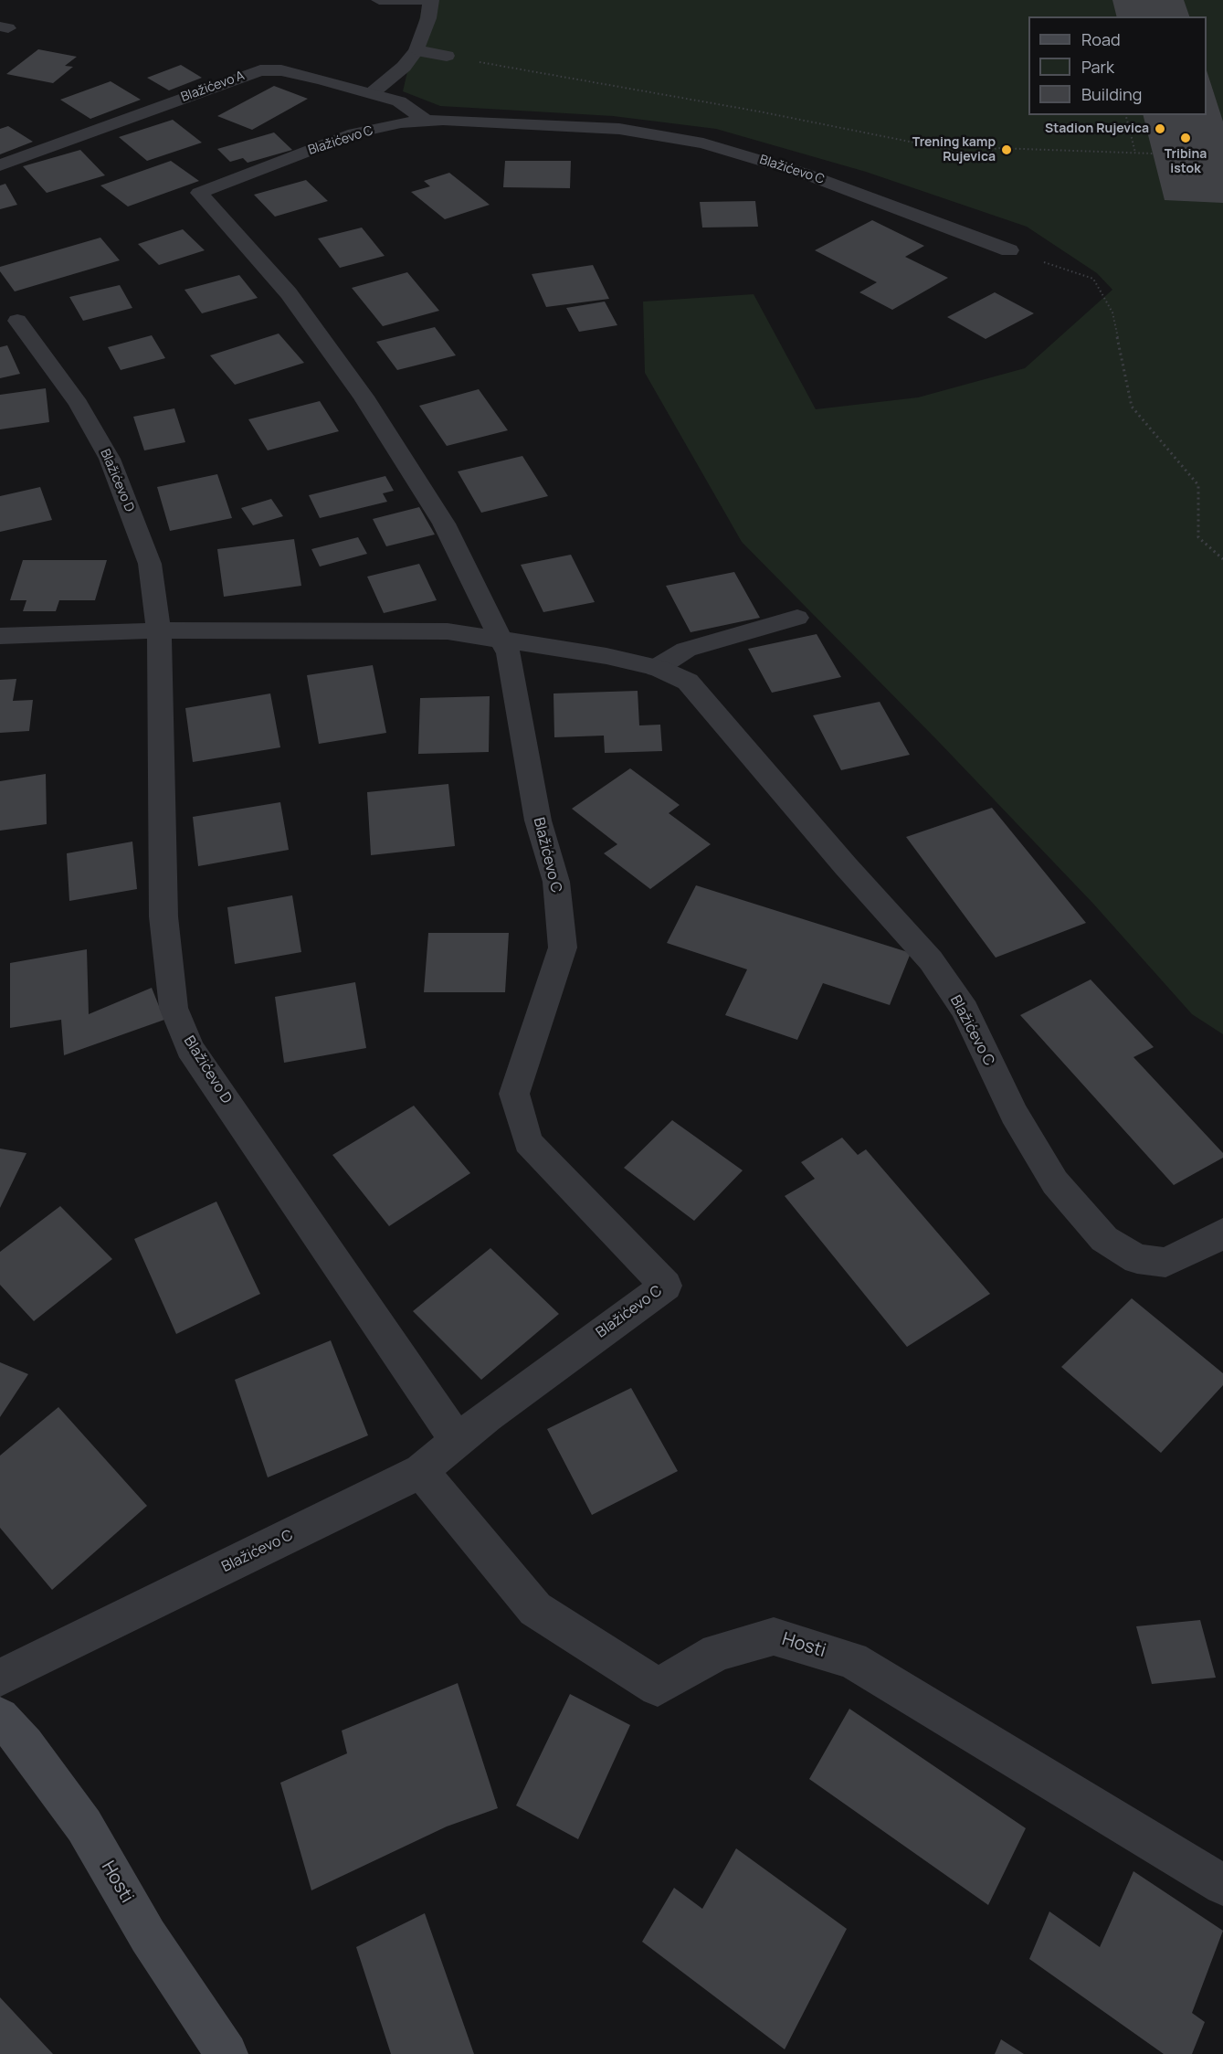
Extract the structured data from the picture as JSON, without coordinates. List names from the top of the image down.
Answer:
{
  "streets": {
    "street": [
      "Blažićevo A",
      "Blažićevo C",
      "Blažićevo D",
      "Hosti"
    ]
  },
  "crossings": [
    ["Blažićevo A", "Blažićevo C"],
    ["Blažićevo C", "Blažićevo D"],
    ["Blažićevo C", "Hosti"]
  ],
  "places": ["Stadion Rujevica", "Tribina istok", "Trening kamp Rujevica"],
  "legend": ["Road", "Park", "Building"]
}
